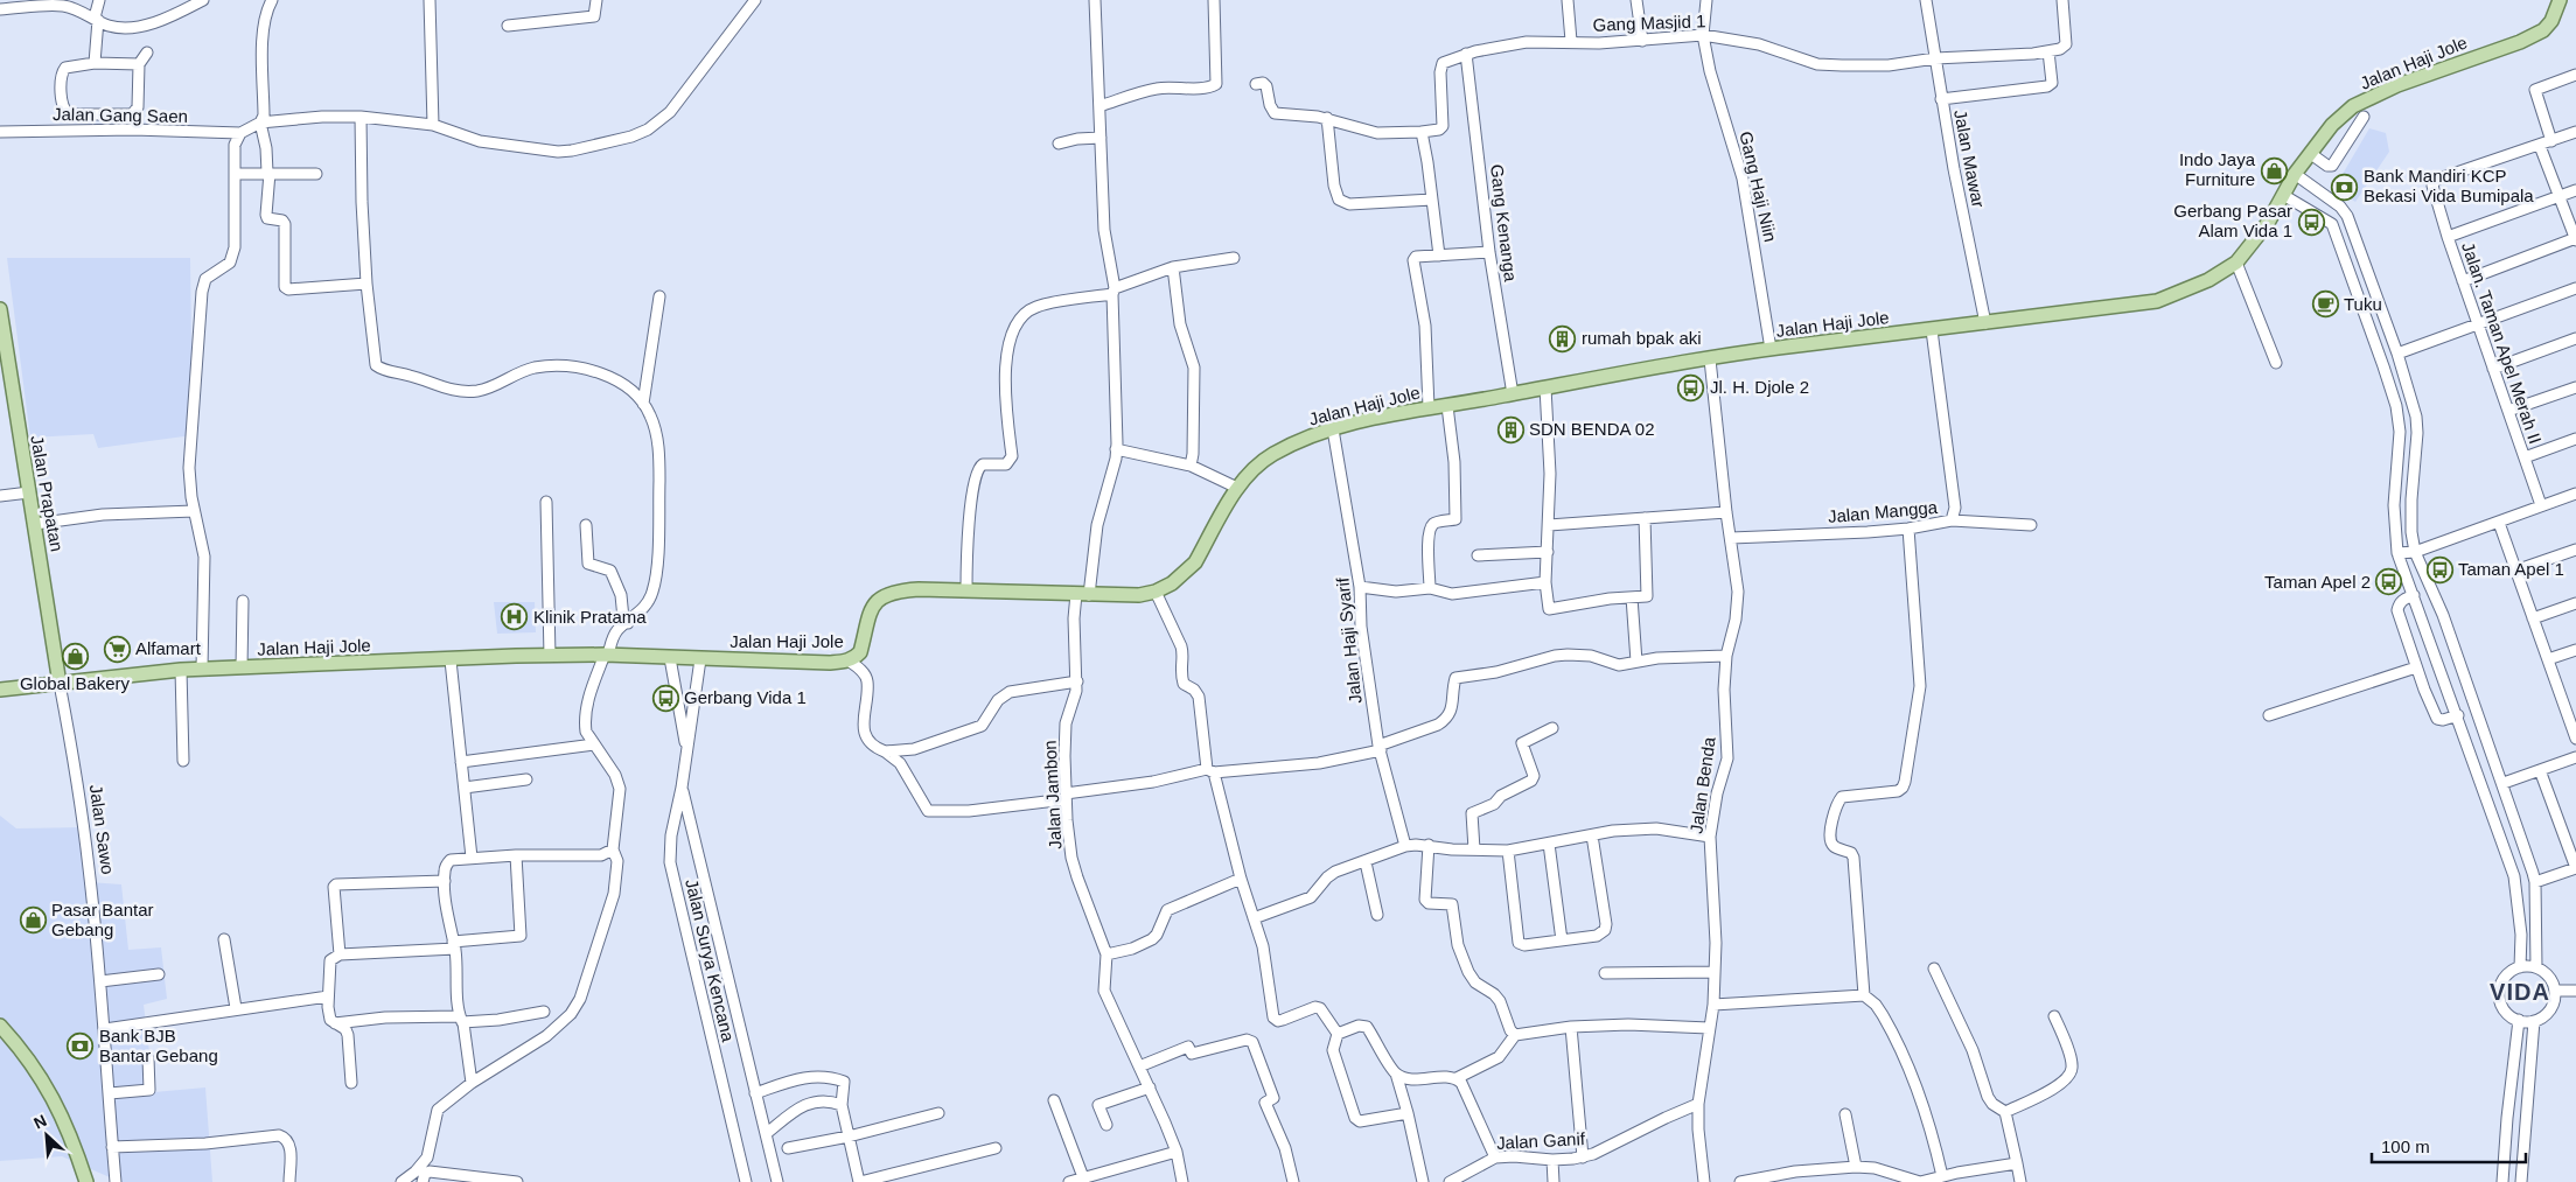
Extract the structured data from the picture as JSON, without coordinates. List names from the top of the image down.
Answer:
{
  "streets": {
    "main road": ["Jalan Haji Jole", "Jalan Prapatan"],
    "street": [
      "Gang Masjid 1",
      "Jalan Gang Saen",
      "Jalan Mawar",
      "Gang Haji Niin",
      "Gang Kenanga",
      "Jalan. Taman Apel Merah II",
      "Jalan Mangga",
      "Jalan Haji Syarif",
      "Jalan Benda",
      "Jalan Jambon",
      "Jalan Sawo",
      "Jalan Surya Kencana",
      "Jalan Ganif"
    ]
  },
  "crossings": [
    ["Gang Masjid 1", "Jalan Mawar"],
    ["Gang Masjid 1", "Gang Haji Niin"],
    ["Gang Masjid 1", "Gang Kenanga"],
    ["Jalan Haji Jole", "Jalan Mawar"],
    ["Jalan Haji Jole", "Gang Haji Niin"],
    ["Jalan Haji Jole", "Gang Kenanga"],
    ["Jalan Haji Jole", "Jalan Prapatan"],
    ["Jalan Haji Jole", "Jalan Mangga"],
    ["Jalan Haji Jole", "Jalan Haji Syarif"],
    ["Jalan Haji Jole", "Jalan Benda"],
    ["Jalan Haji Jole", "Jalan Jambon"],
    ["Jalan Haji Jole", "Jalan Sawo"],
    ["Jalan Haji Jole", "Jalan Surya Kencana"],
    ["Jalan Prapatan", "Jalan Sawo"],
    ["Jalan Mangga", "Jalan Benda"],
    ["Jalan Benda", "Jalan Ganif"]
  ],
  "districts": ["VIDA"],
  "places": {
    "shop": ["Indo Jaya Furniture", "Global Bakery", "Pasar Bantar Gebang"],
    "bank": ["Bank Mandiri KCP Bekasi Vida Bumipala", "Bank BJB Bantar Gebang"],
    "bus stop": [
      "Gerbang Pasar Alam Vida 1",
      "Jl. H. Djole 2",
      "Taman Apel 1",
      "Taman Apel 2",
      "Gerbang Vida 1"
    ],
    "cafe": ["Tuku"],
    "building": ["rumah bpak aki", "SDN BENDA 02"],
    "hospital": ["Klinik Pratama"],
    "supermarket": ["Alfamart"]
  },
  "scale_bar": "100 m",
  "north": "top left"
}
